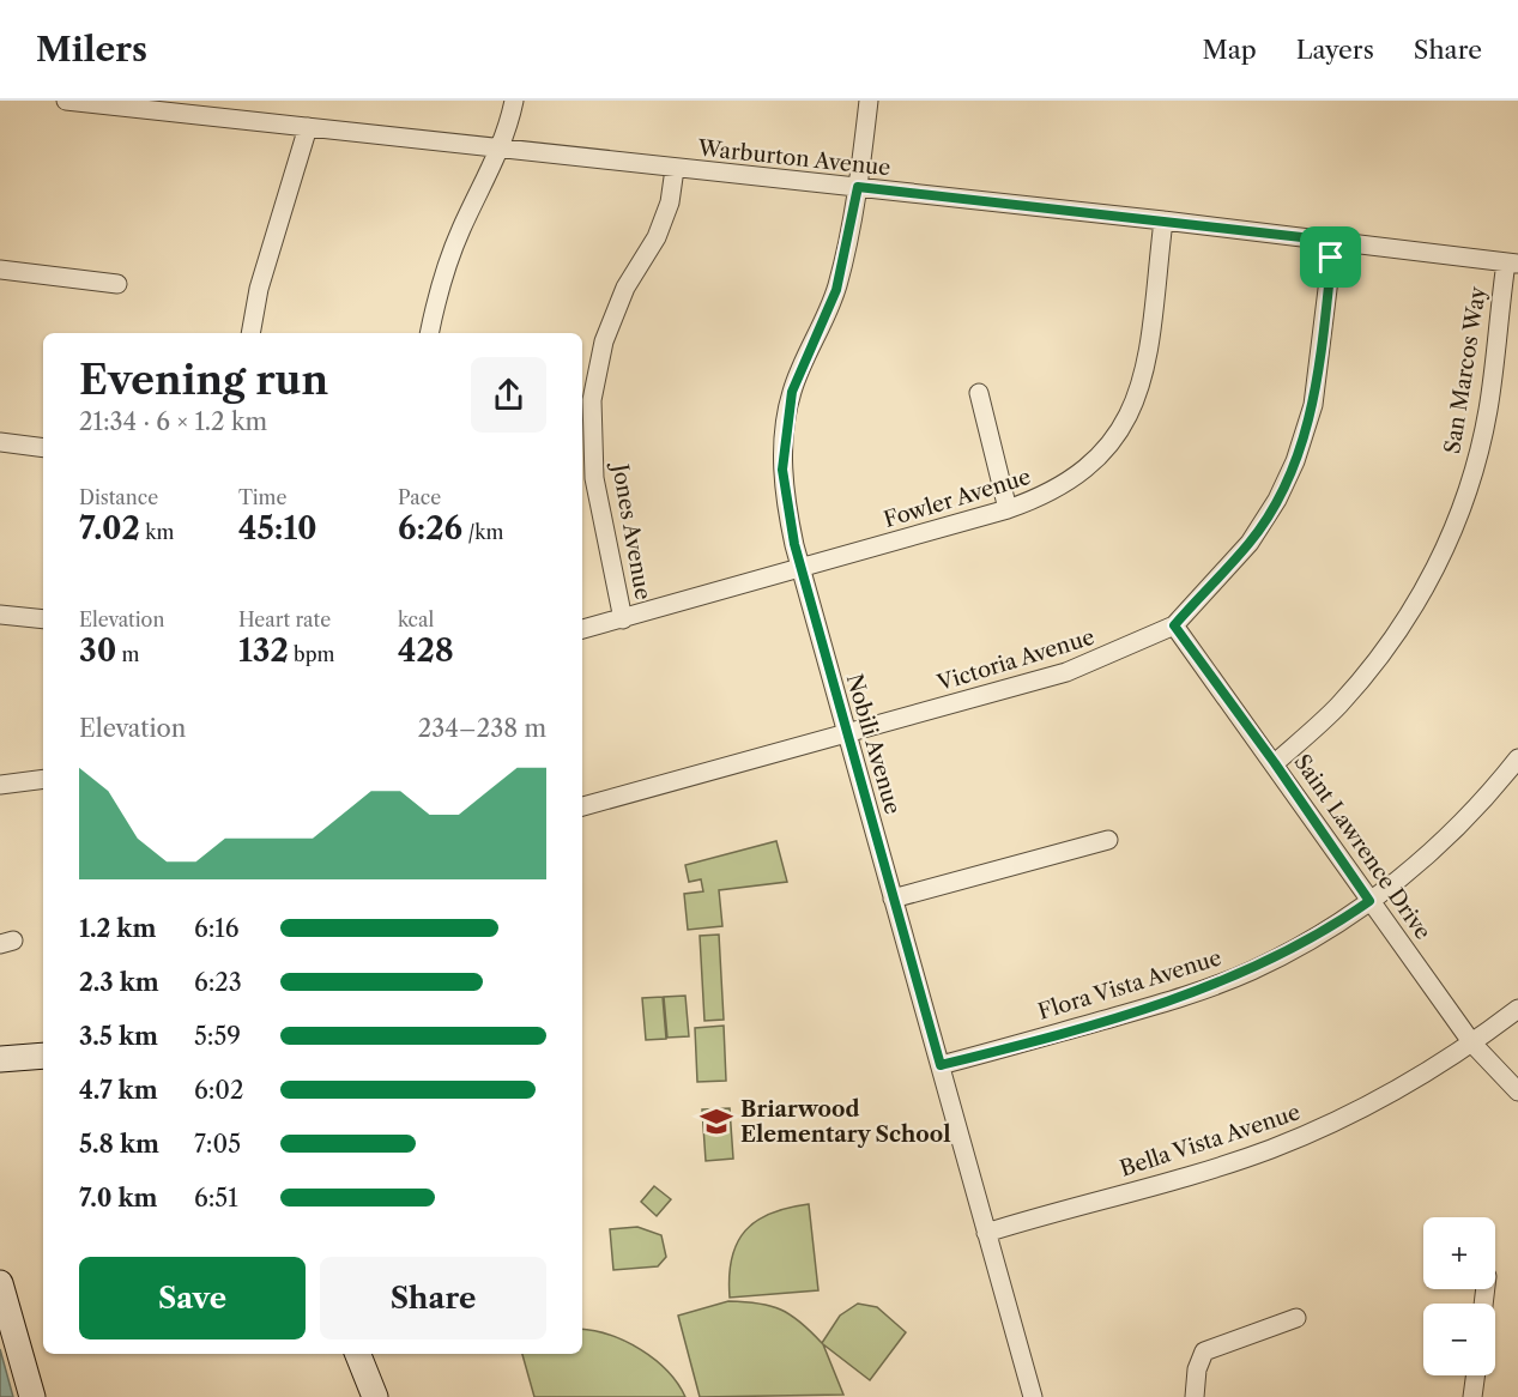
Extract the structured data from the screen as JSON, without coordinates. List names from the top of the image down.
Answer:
{
  "streets": {
    "street": [
      "Warburton Avenue",
      "San Marcos Way",
      "Fowler Avenue",
      "Jones Avenue",
      "Victoria Avenue",
      "Nobili Avenue",
      "Saint Lawrence Drive",
      "Flora Vista Avenue",
      "Bella Vista Avenue"
    ]
  },
  "crossings": [
    ["Warburton Avenue", "San Marcos Way"],
    ["Warburton Avenue", "Fowler Avenue"],
    ["Warburton Avenue", "Jones Avenue"],
    ["Warburton Avenue", "Victoria Avenue"],
    ["Warburton Avenue", "Nobili Avenue"],
    ["San Marcos Way", "Saint Lawrence Drive"],
    ["Fowler Avenue", "Jones Avenue"],
    ["Fowler Avenue", "Nobili Avenue"],
    ["Victoria Avenue", "Nobili Avenue"],
    ["Victoria Avenue", "Saint Lawrence Drive"],
    ["Nobili Avenue", "Flora Vista Avenue"],
    ["Nobili Avenue", "Bella Vista Avenue"],
    ["Saint Lawrence Drive", "Flora Vista Avenue"],
    ["Saint Lawrence Drive", "Bella Vista Avenue"]
  ],
  "places": {
    "school or university": ["Briarwood Elementary School"]
  },
  "page": {
    "header": "Milers",
    "nav": ["Map", "Layers", "Share"],
    "heading": ["Evening run", "21:34 · 6 × 1.2 km"],
    "stats": [
      ["Distance", "7.02 km"],
      ["Time", "45:10"],
      ["Pace", "6:26 /km"],
      ["Elevation", "30 m"],
      ["Heart rate", "132 bpm"],
      ["kcal", "428"]
    ],
    "chart": ["Elevation", "234–238 m"],
    "list": [
      {
        "name": "1.2 km",
        "note": "6:16"
      },
      {
        "name": "2.3 km",
        "note": "6:23"
      },
      {
        "name": "3.5 km",
        "note": "5:59"
      },
      {
        "name": "4.7 km",
        "note": "6:02"
      },
      {
        "name": "5.8 km",
        "note": "7:05"
      },
      {
        "name": "7.0 km",
        "note": "6:51"
      }
    ],
    "map_buttons": ["+", "−"],
    "buttons": ["Save", "Share"]
  }
}
